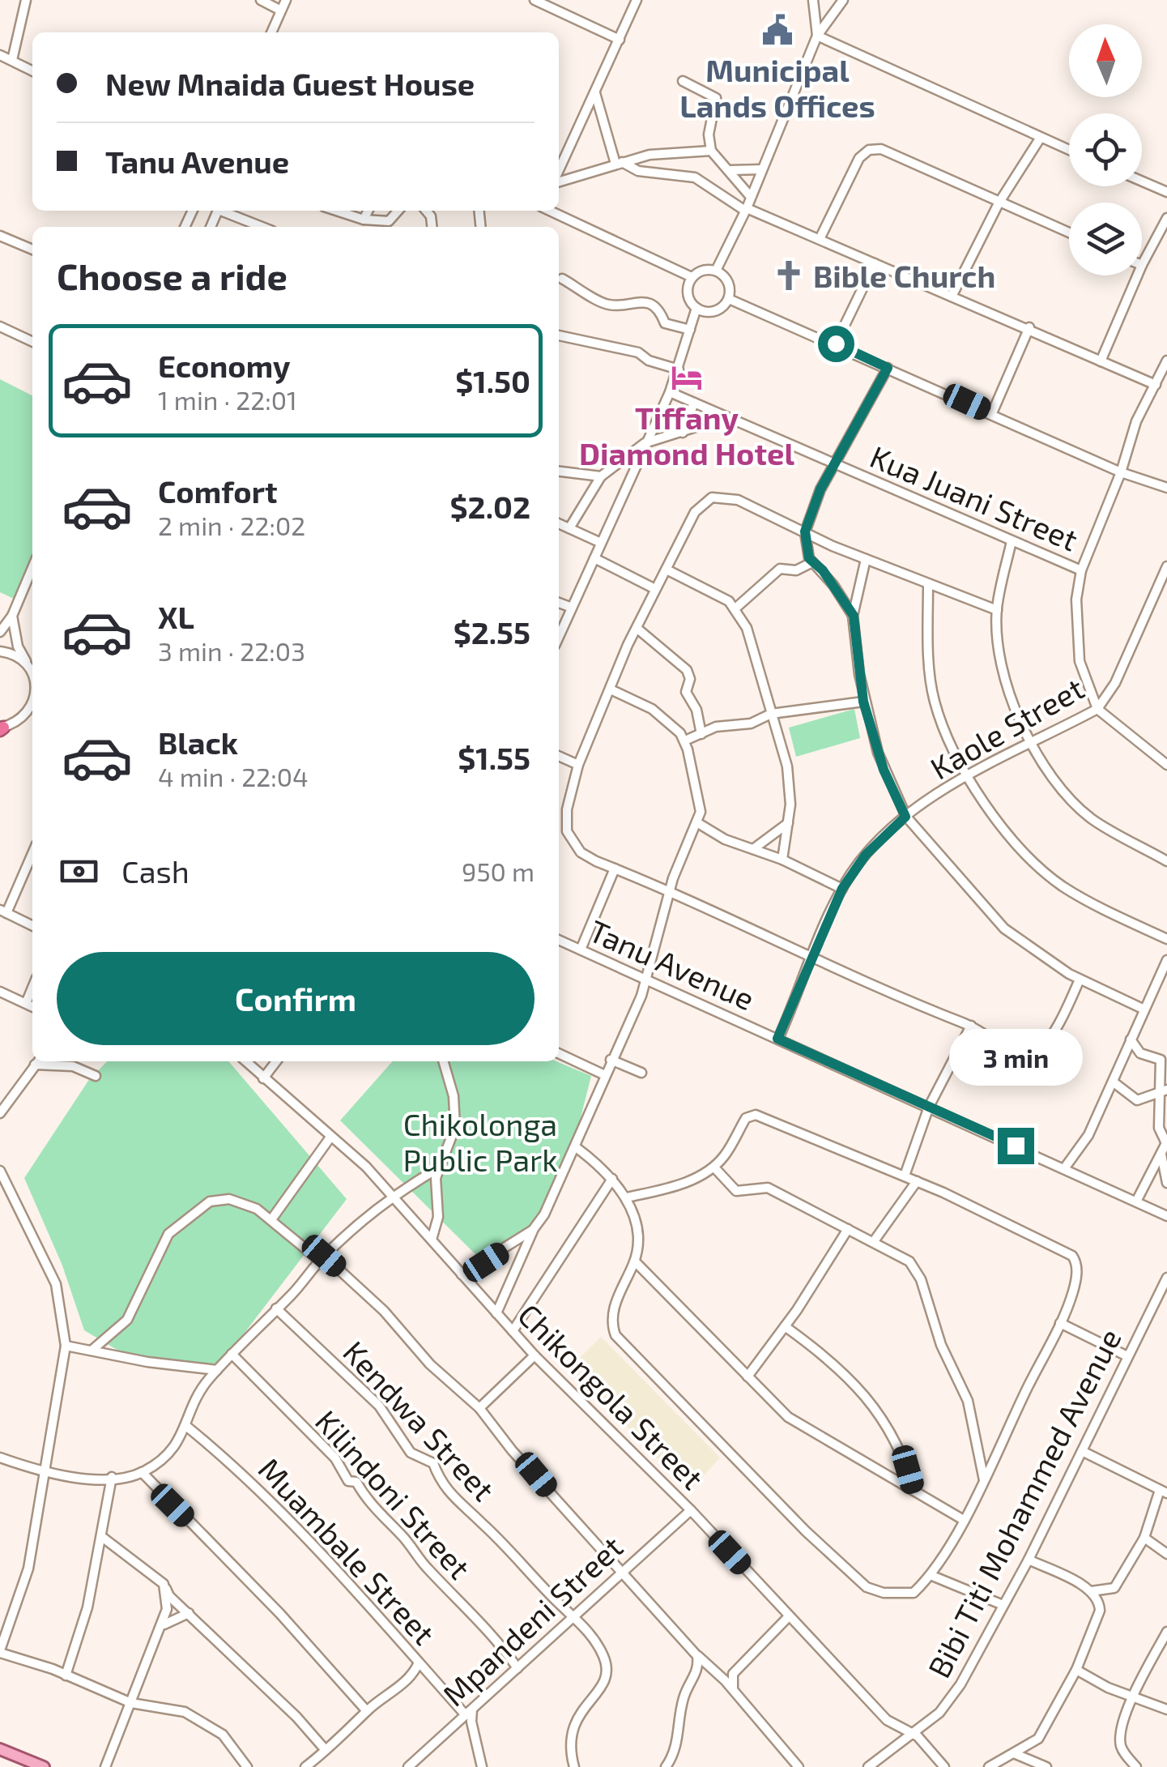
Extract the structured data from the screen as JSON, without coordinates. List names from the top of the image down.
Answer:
{
  "streets": {
    "street": [
      "Kua Juani Street",
      "Kaole Street",
      "Tanu Avenue",
      "Chikongola Street",
      "Kendwa Street",
      "Kilindoni Street",
      "Bibi Titi Mohammed Avenue",
      "Muambale Street",
      "Mpandeni Street"
    ]
  },
  "crossings": [
    ["Kaole Street", "Tanu Avenue"],
    ["Chikongola Street", "Bibi Titi Mohammed Avenue"],
    ["Chikongola Street", "Mpandeni Street"],
    ["Kendwa Street", "Mpandeni Street"],
    ["Kilindoni Street", "Mpandeni Street"],
    ["Muambale Street", "Mpandeni Street"]
  ],
  "parks": ["Chikolonga Public Park"],
  "places": {
    "public building": ["Municipal Lands Offices"],
    "church": ["Bible Church"],
    "hotel": ["Tiffany Diamond Hotel"]
  },
  "north": "top",
  "page": {
    "banner": ["New Mnaida Guest House", "Tanu Avenue"],
    "heading": "Choose a ride",
    "list": [
      {
        "name": "Economy",
        "note": "1 min · 22:01",
        "value": "$1.50"
      },
      {
        "name": "Comfort",
        "note": "2 min · 22:02",
        "value": "$2.02"
      },
      {
        "name": "XL",
        "note": "3 min · 22:03",
        "value": "$2.55"
      },
      {
        "name": "Black",
        "note": "4 min · 22:04",
        "value": "$1.55"
      }
    ],
    "pay": ["Cash", "950 m"],
    "buttons": "Confirm",
    "bubble": "3 min"
  }
}
